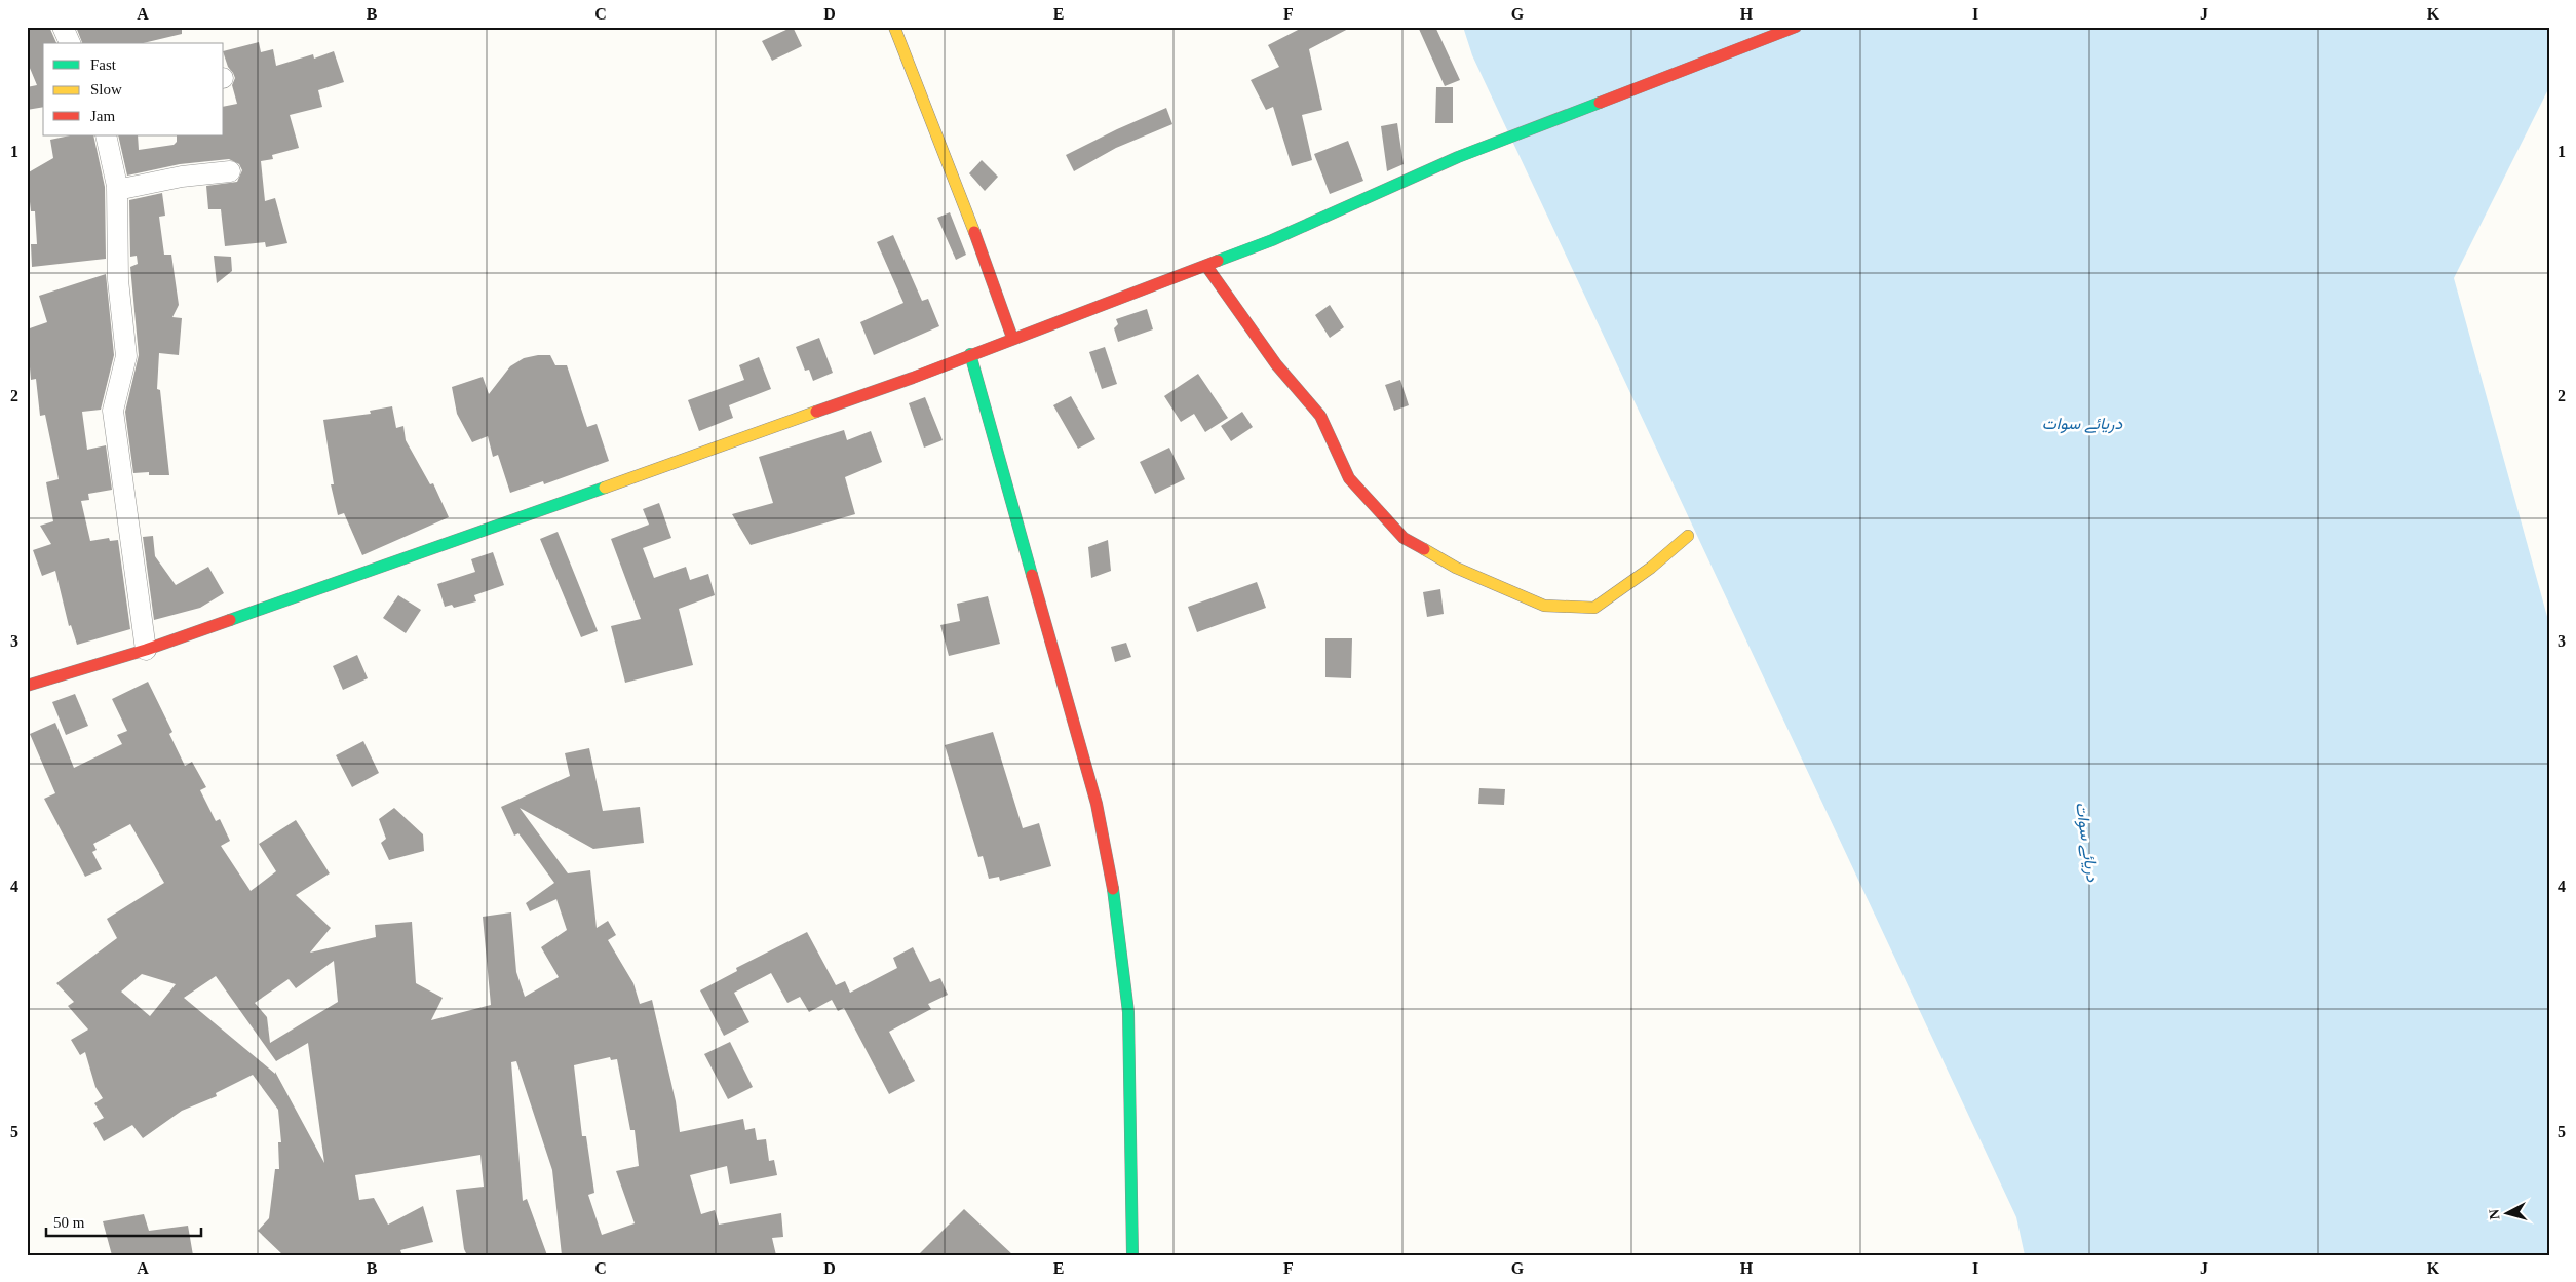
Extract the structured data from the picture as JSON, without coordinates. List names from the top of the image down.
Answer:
{
  "water": ["دریائے سوات"],
  "legend": ["Fast", "Slow", "Jam"],
  "scale_bar": "50 m",
  "north": "left",
  "grid": {
    "columns": [
      "A",
      "B",
      "C",
      "D",
      "E",
      "F",
      "G",
      "H",
      "I",
      "J",
      "K"
    ],
    "rows": [
      "1",
      "2",
      "3",
      "4",
      "5"
    ]
  }
}
